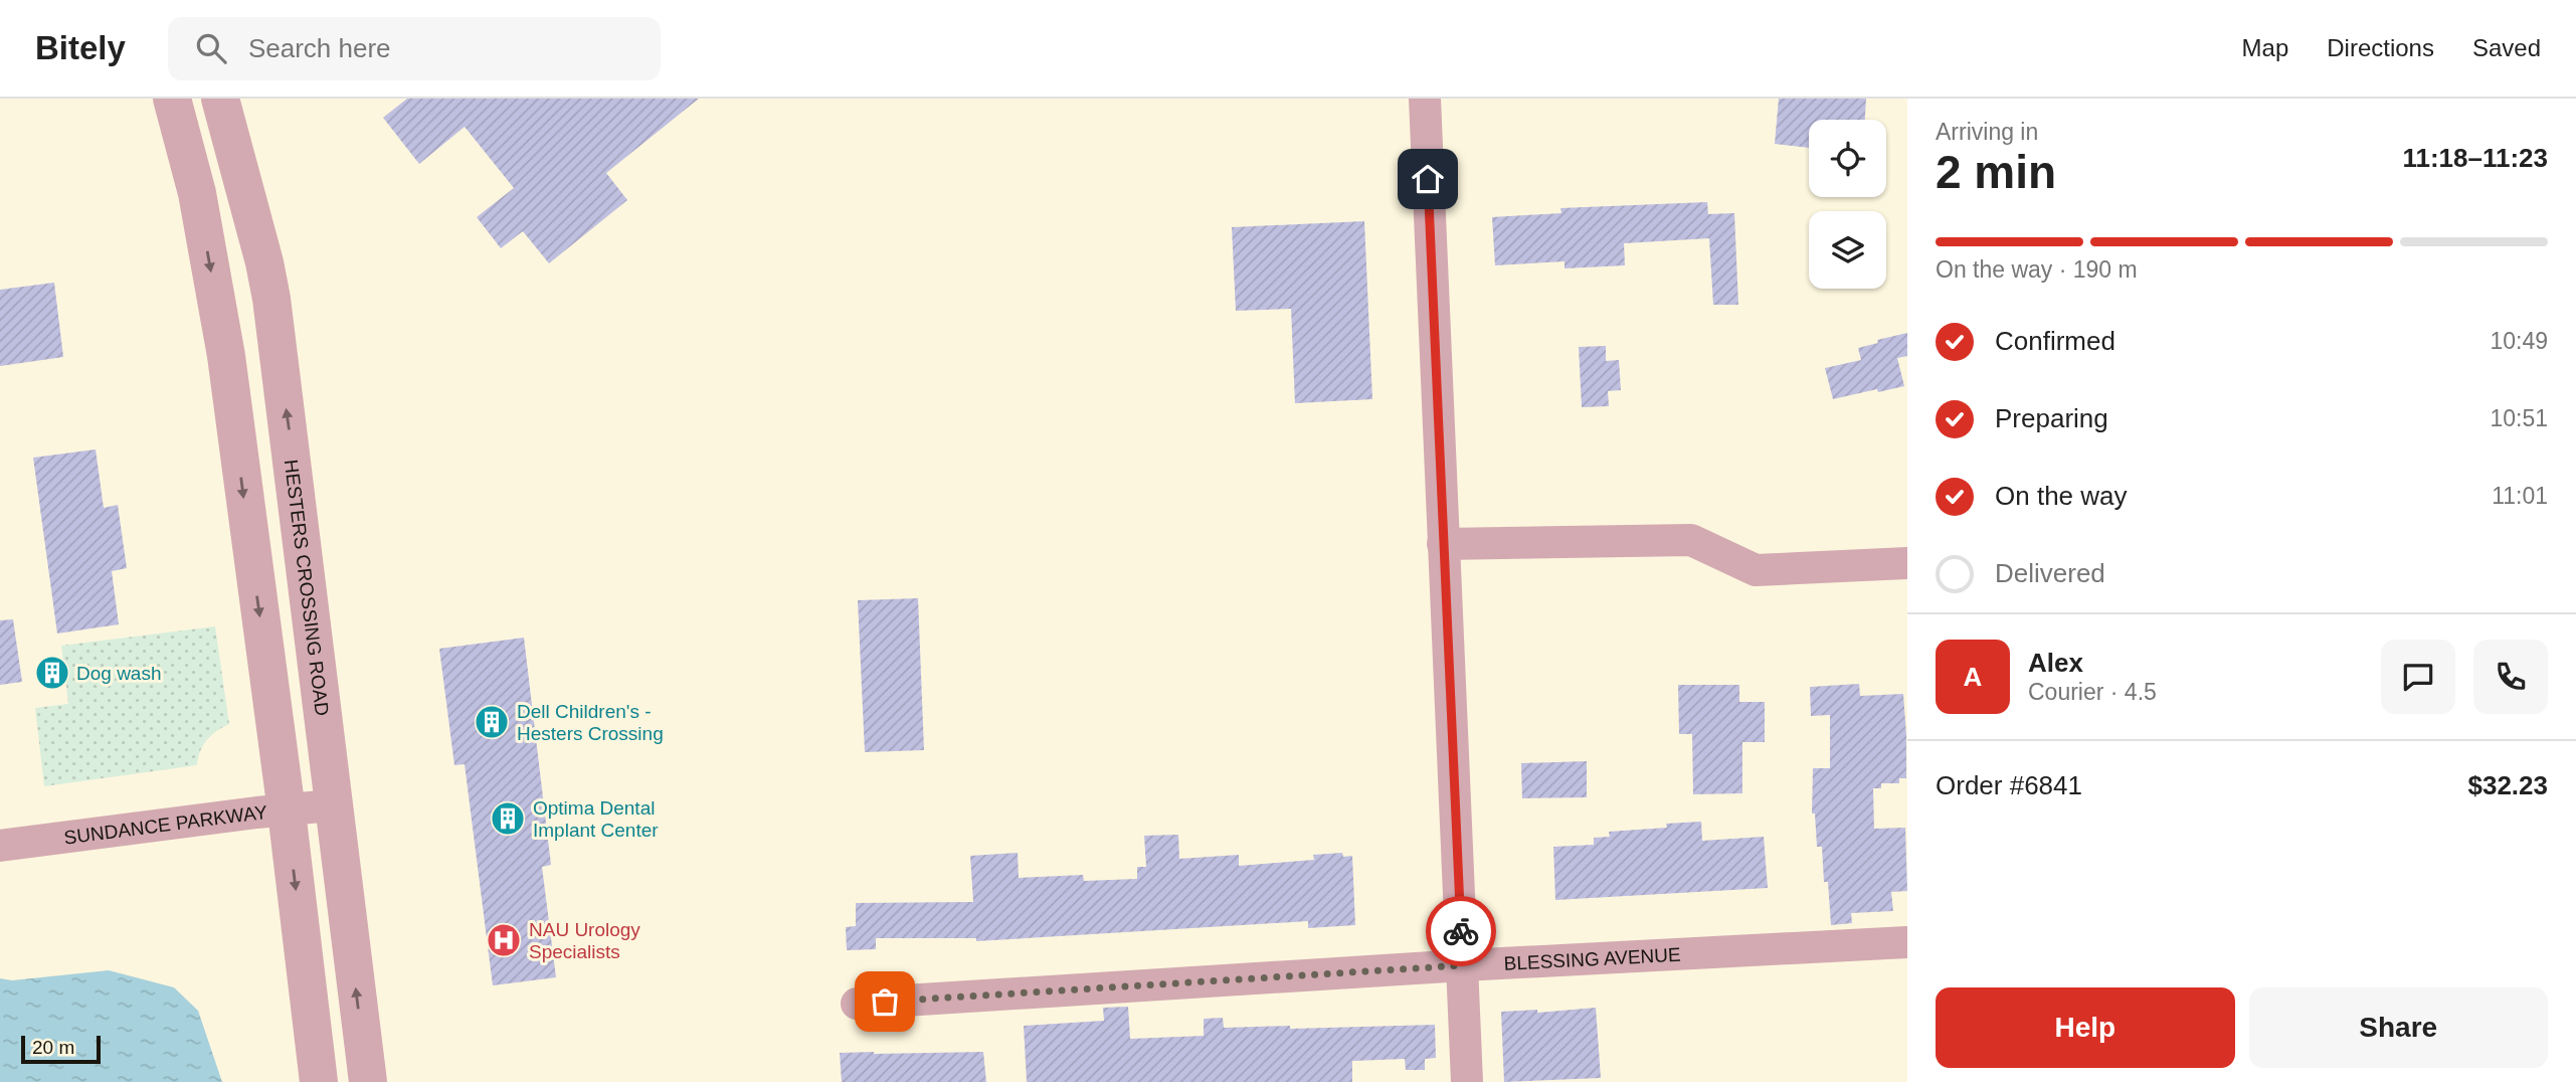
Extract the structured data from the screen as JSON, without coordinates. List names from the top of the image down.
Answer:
{
  "streets": {
    "street": ["HESTERS CROSSING ROAD", "SUNDANCE PARKWAY", "BLESSING AVENUE"]
  },
  "crossings": [
    ["HESTERS CROSSING ROAD", "SUNDANCE PARKWAY"]
  ],
  "places": {
    "building": ["Dog wash", "Dell Children's - Hesters Crossing", "Optima Dental Implant Center"],
    "hospital": ["NAU Urology Specialists"]
  },
  "scale_bar": "20 m",
  "page": {
    "header": "Bitely",
    "search": "Search here",
    "nav": ["Map", "Directions", "Saved"],
    "heading": ["2 min", "Arriving in", "11:18–11:23"],
    "panel": [
      "Alex",
      "Courier · 4.5",
      "Order #6841",
      "$32.23"
    ],
    "bar": "On the way · 190 m",
    "list": [
      ["Confirmed", "10:49"],
      ["Preparing", "10:51"],
      ["On the way", "11:01"],
      "Delivered"
    ],
    "round": "A",
    "buttons": ["Help", "Share"],
    "scale": "20 m"
  }
}
